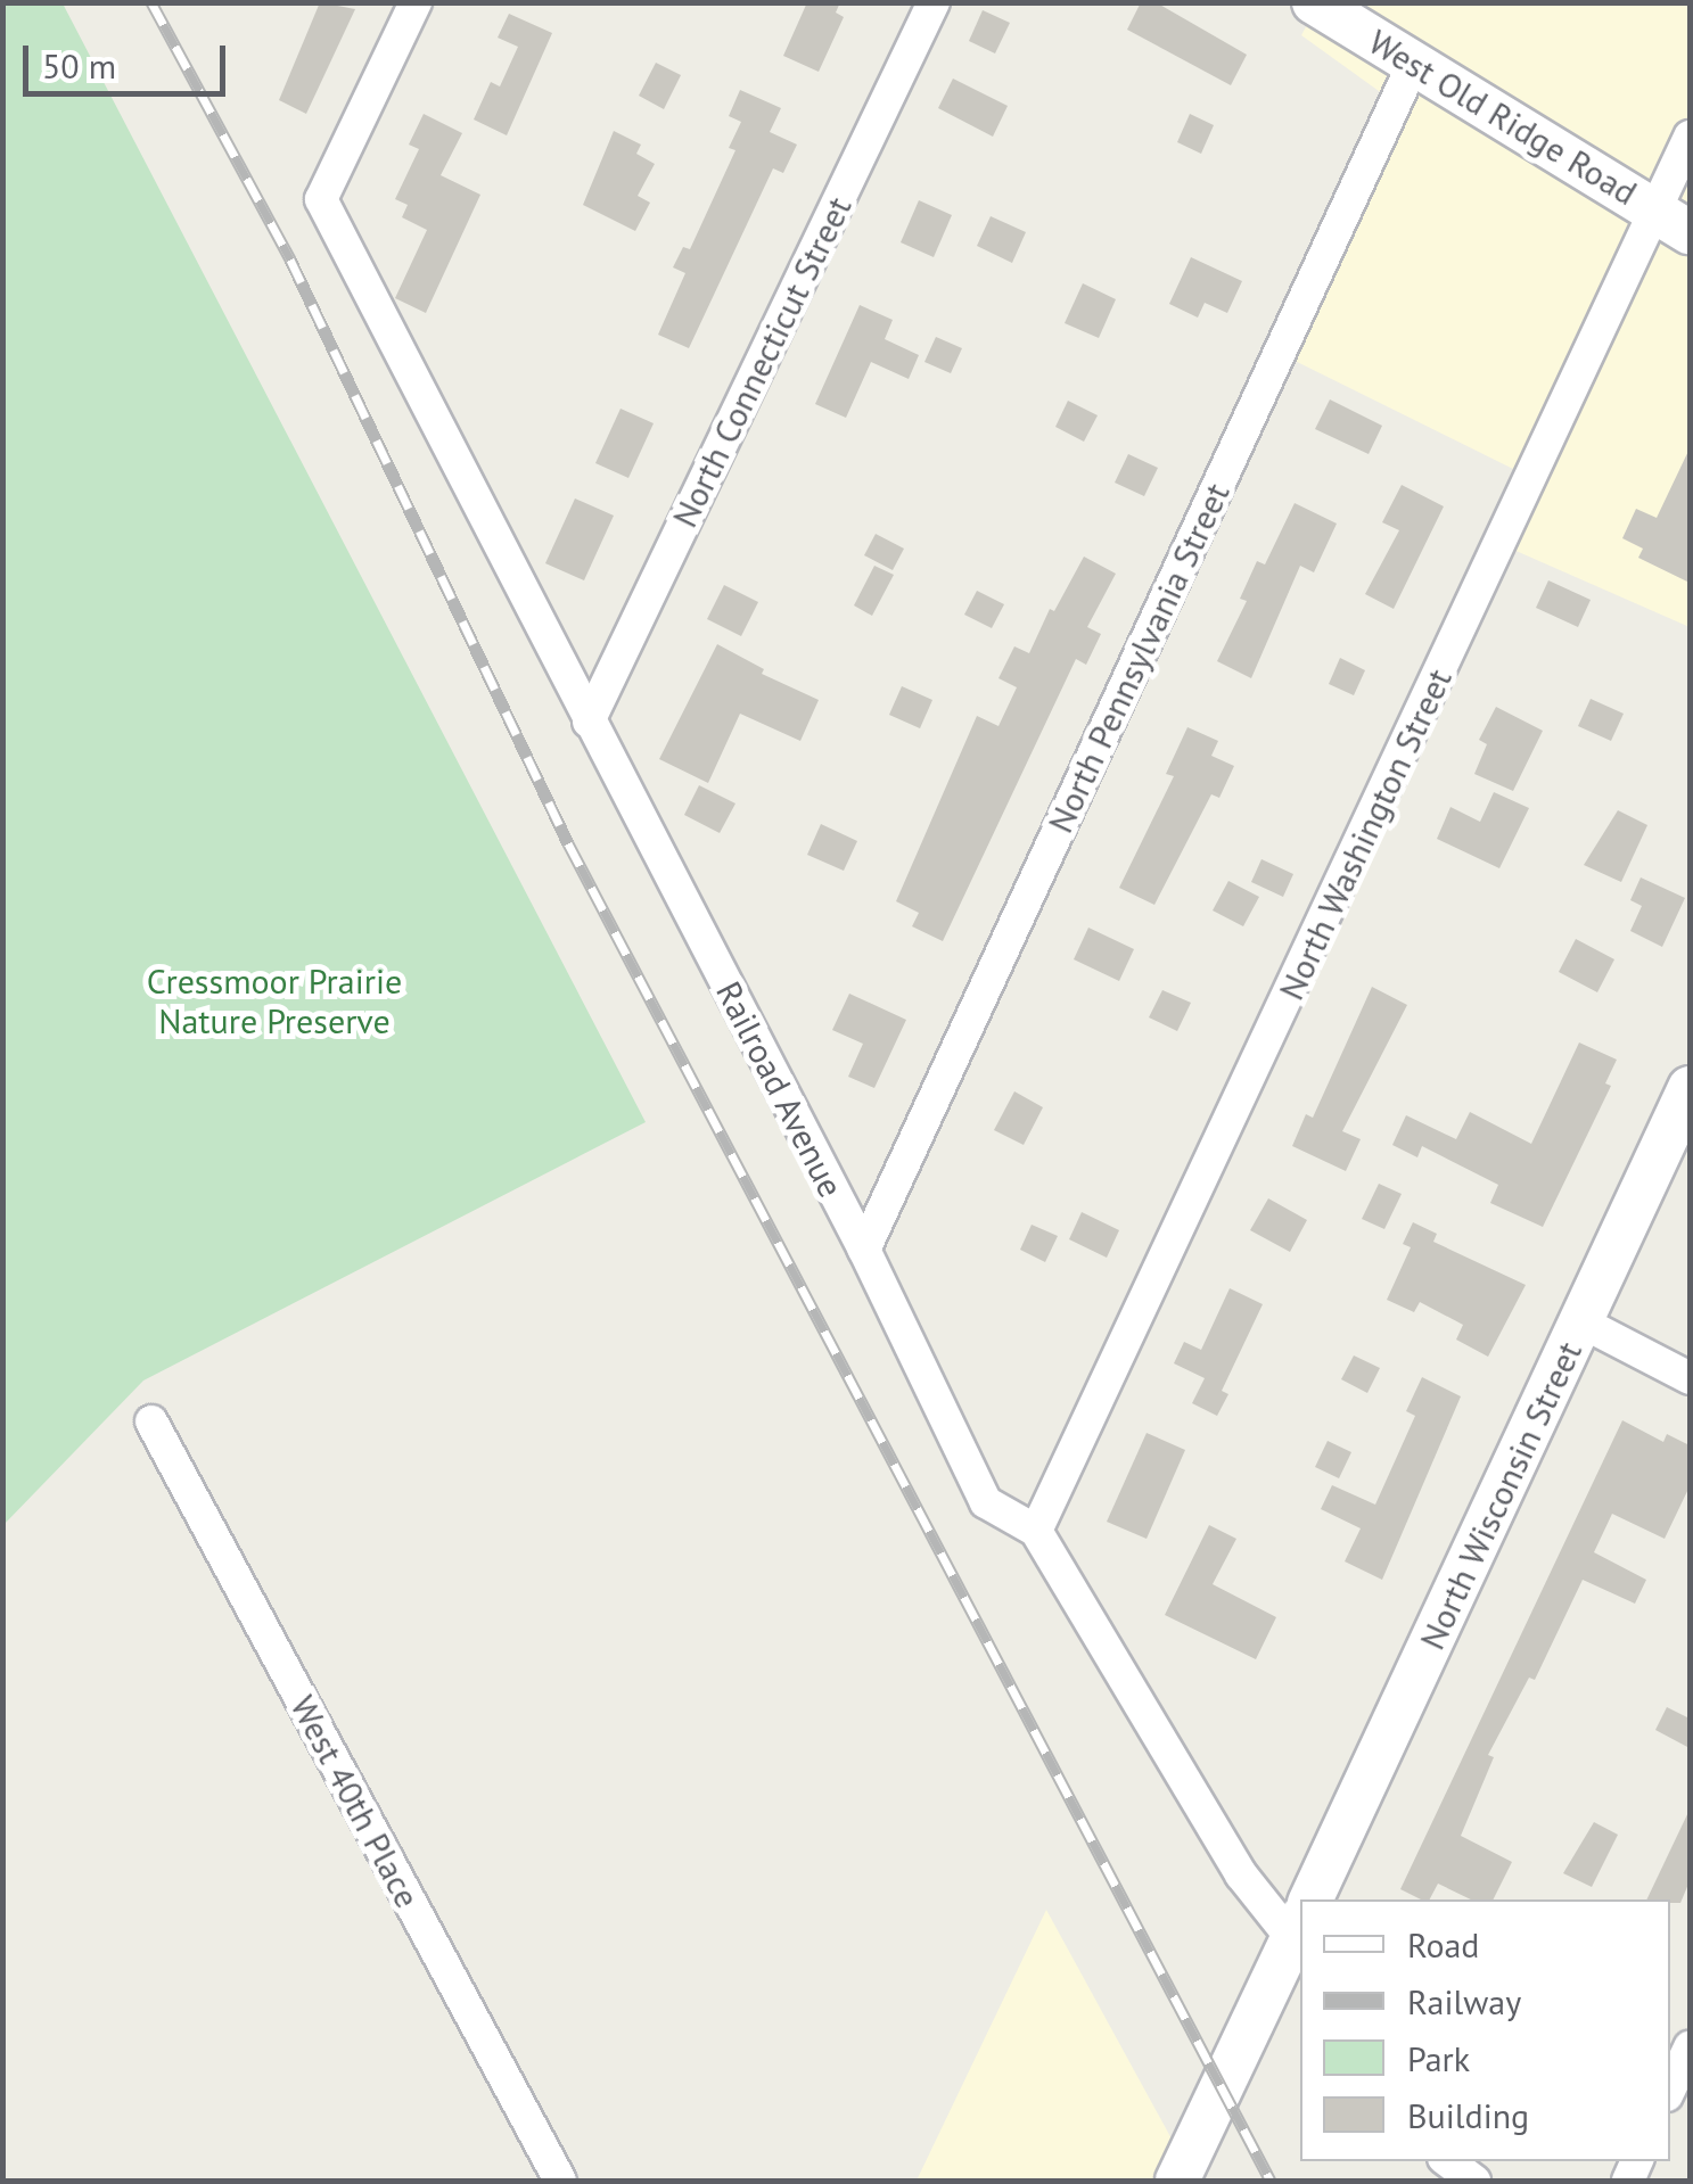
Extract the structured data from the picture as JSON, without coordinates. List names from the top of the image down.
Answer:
{
  "streets": {
    "street": [
      "West Old Ridge Road",
      "North Connecticut Street",
      "North Pennsylvania Street",
      "North Washington Street",
      "Railroad Avenue",
      "North Wisconsin Street",
      "West 40th Place"
    ]
  },
  "crossings": [
    ["West Old Ridge Road", "North Pennsylvania Street"],
    ["West Old Ridge Road", "North Washington Street"],
    ["North Connecticut Street", "Railroad Avenue"],
    ["North Pennsylvania Street", "Railroad Avenue"],
    ["North Washington Street", "Railroad Avenue"]
  ],
  "parks": ["Cressmoor Prairie Nature Preserve"],
  "legend": [
    "Road",
    "Railway",
    "Park",
    "Building"
  ],
  "scale_bar": "50 m"
}
